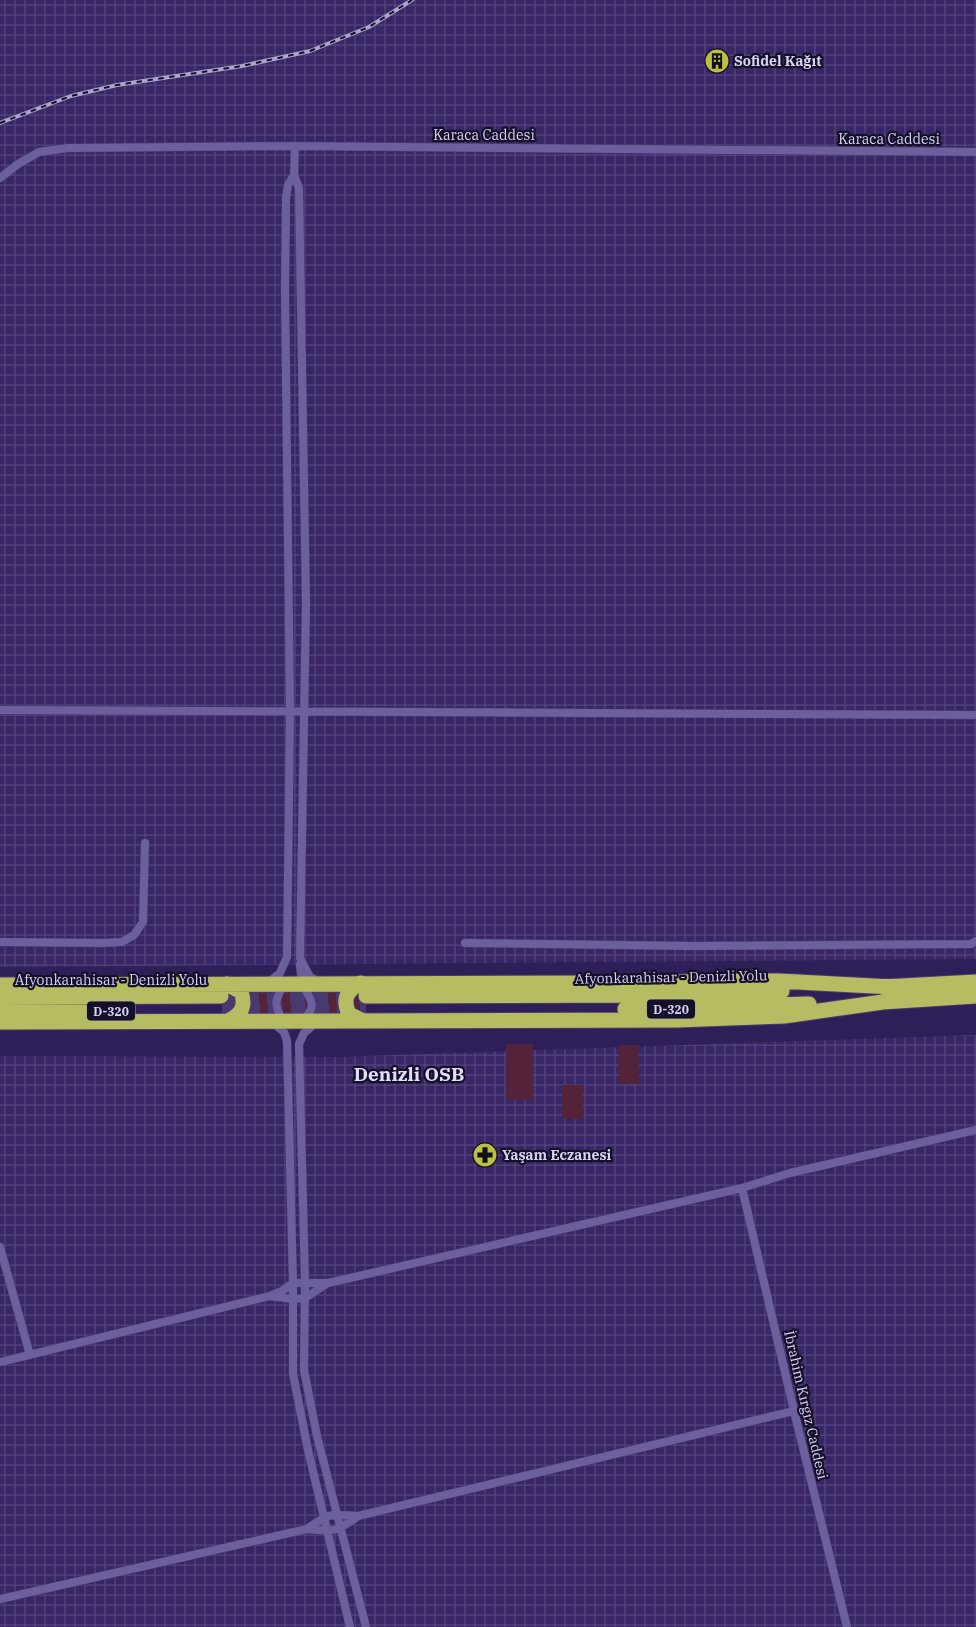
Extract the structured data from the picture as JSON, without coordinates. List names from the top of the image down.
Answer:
{
  "streets": {
    "highway": ["Afyonkarahisar - Denizli Yolu", "D-320"],
    "street": ["Karaca Caddesi", "İbrahim Kırgız Caddesi"]
  },
  "crossings": [
    ["Afyonkarahisar - Denizli Yolu", "D-320"]
  ],
  "districts": ["Denizli OSB"],
  "places": {
    "building": ["Sofidel Kağıt"],
    "pharmacy": ["Yaşam Eczanesi"]
  }
}
